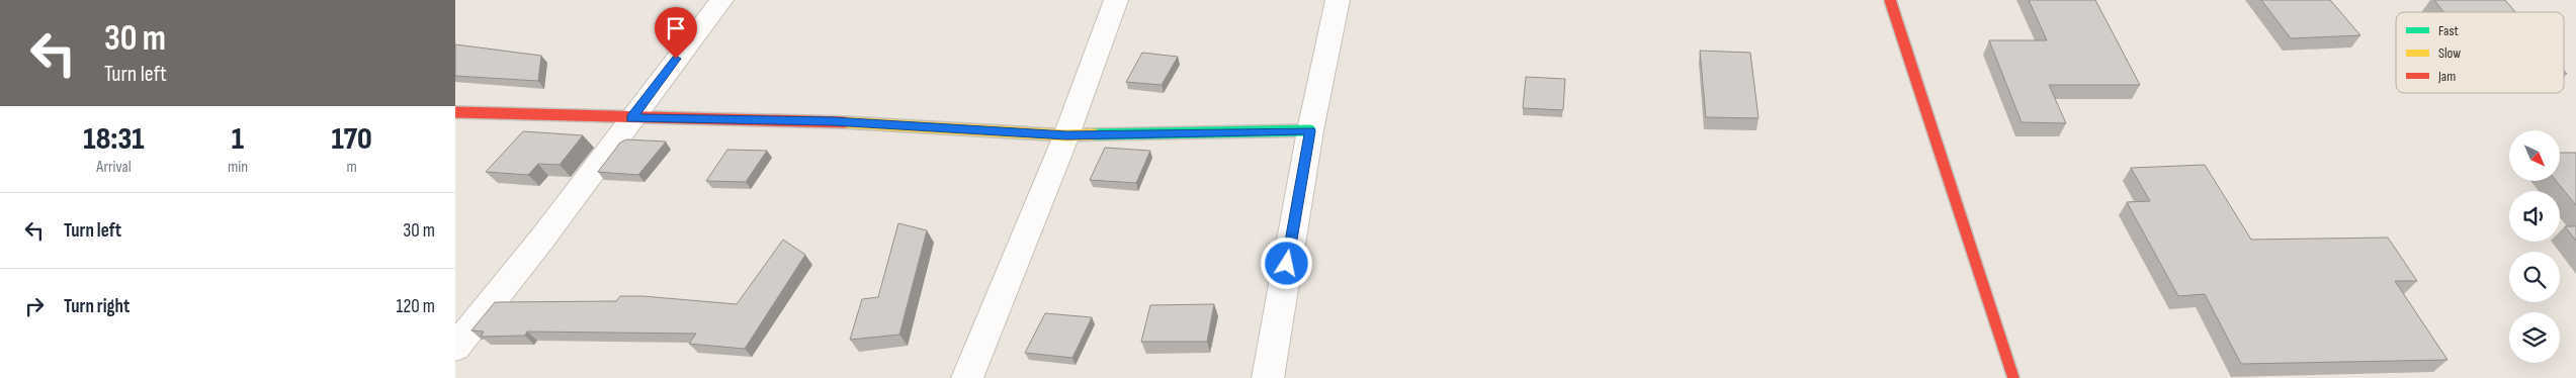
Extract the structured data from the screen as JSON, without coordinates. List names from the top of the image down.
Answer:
{
  "legend": ["Fast", "Slow", "Jam"],
  "north": "bottom right",
  "page": {
    "turn": ["30 m", "Turn left"],
    "eta": [
      "18:31",
      "Arrival",
      "1",
      "min",
      "170",
      "m"
    ],
    "list": [
      {
        "name": "Turn left",
        "value": "30 m"
      },
      {
        "name": "Turn right",
        "value": "120 m"
      }
    ]
  }
}
